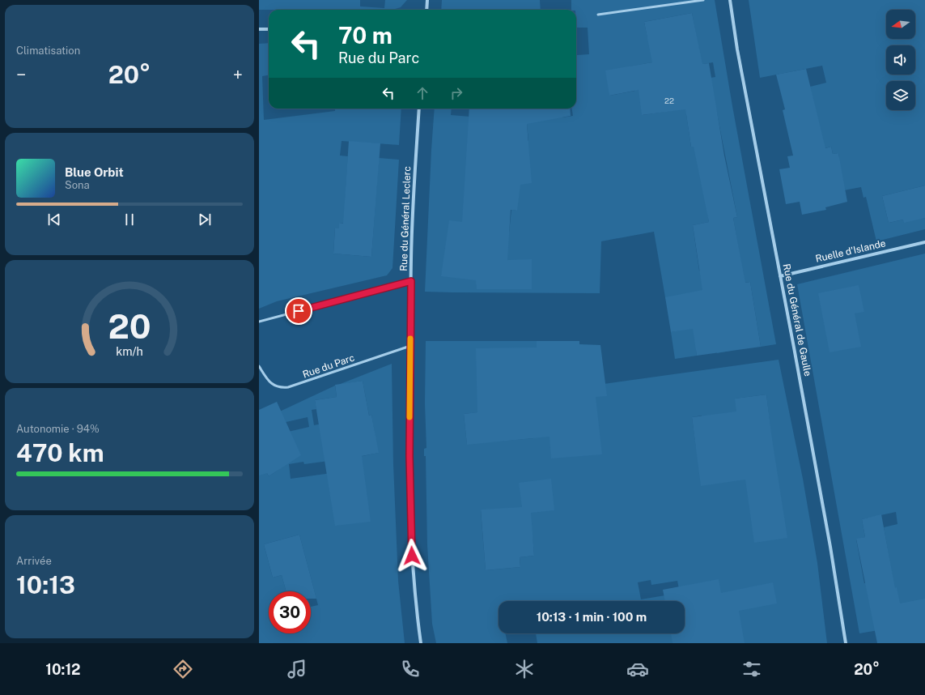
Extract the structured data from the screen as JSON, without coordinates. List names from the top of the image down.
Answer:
{
  "streets": {
    "street": ["Rue du Général Leclerc", "Ruelle d'Islande", "Rue du Général de Gaulle"],
    "lane": ["Rue du Parc"]
  },
  "crossings": [
    ["Rue du Général Leclerc", "Rue du Parc"],
    ["Ruelle d'Islande", "Rue du Général de Gaulle"]
  ],
  "house_numbers": ["22"],
  "north": "left",
  "page": {
    "tile": [
      "Climatisation",
      ["Autonomie · 94%", "470 km"],
      ["Arrivée", "10:13"]
    ],
    "turn": ["70 m", "Rue du Parc"],
    "heat": ["−", "20°", "+"],
    "song": ["Blue Orbit", "Sona"],
    "limit": "30",
    "trip": "10:13 · 1 min · 100 m",
    "tabs": ["10:12", "20°"],
    "gauge": ["20", "km/h"]
  }
}
